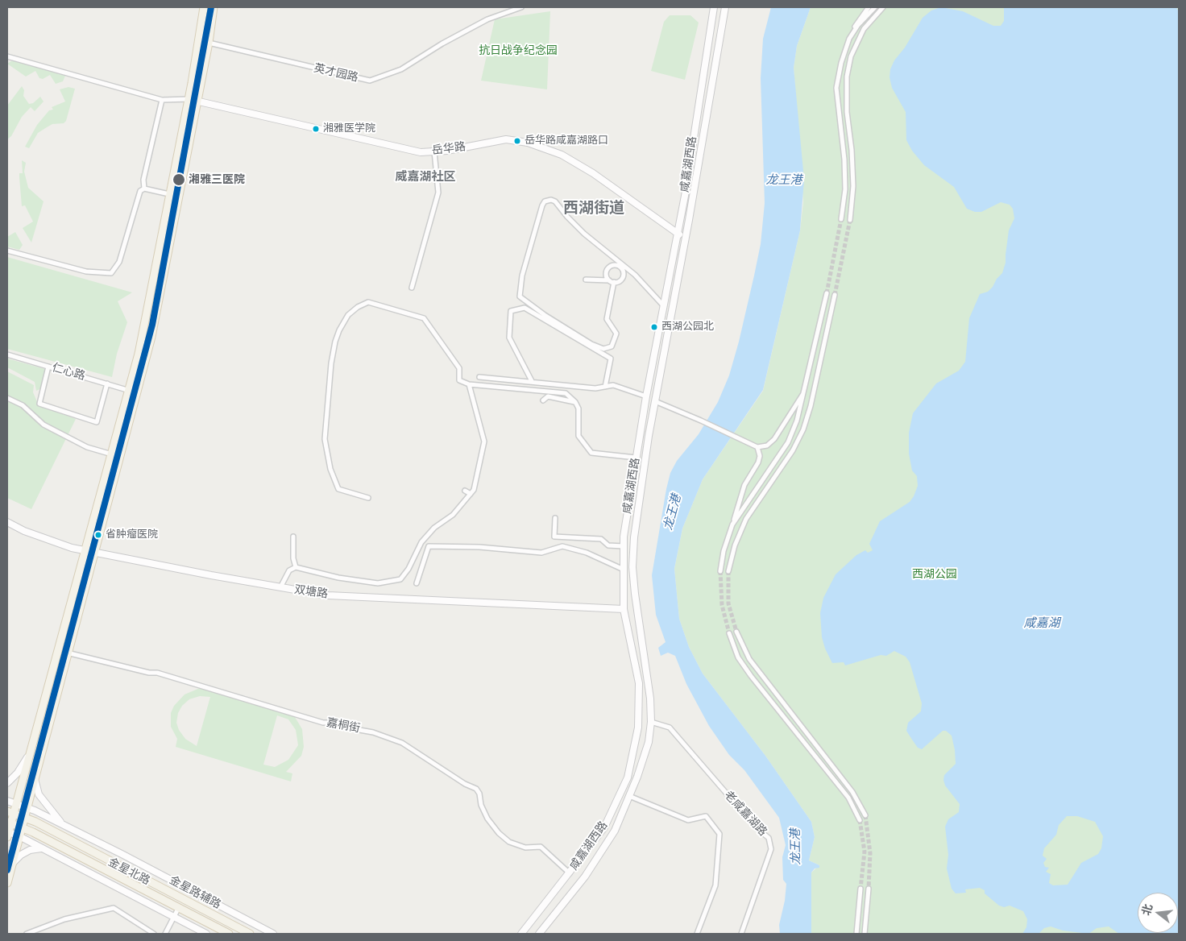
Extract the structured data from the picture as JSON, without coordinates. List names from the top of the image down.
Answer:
{
  "streets": {
    "main road": [
      "岳华路",
      "咸嘉湖西路",
      "双塘路",
      "金星北路",
      "金星路辅路"
    ],
    "street": [
      "英才园路",
      "仁心路",
      "嘉桐街",
      "老咸嘉湖路"
    ]
  },
  "crossings": [
    ["岳华路", "咸嘉湖西路"],
    ["咸嘉湖西路", "双塘路"],
    ["咸嘉湖西路", "嘉桐街"],
    ["咸嘉湖西路", "老咸嘉湖路"]
  ],
  "districts": ["威嘉湖社区", "西湖街道"],
  "water": ["龙王港", "咸嘉湖"],
  "parks": ["抗日战争纪念园", "西湖公园"],
  "places": [
    "湘雅医学院",
    "岳华路咸嘉湖路口",
    "湘雅三医院",
    "西湖公园北",
    "省肿瘤医院"
  ],
  "north": "left"
}
